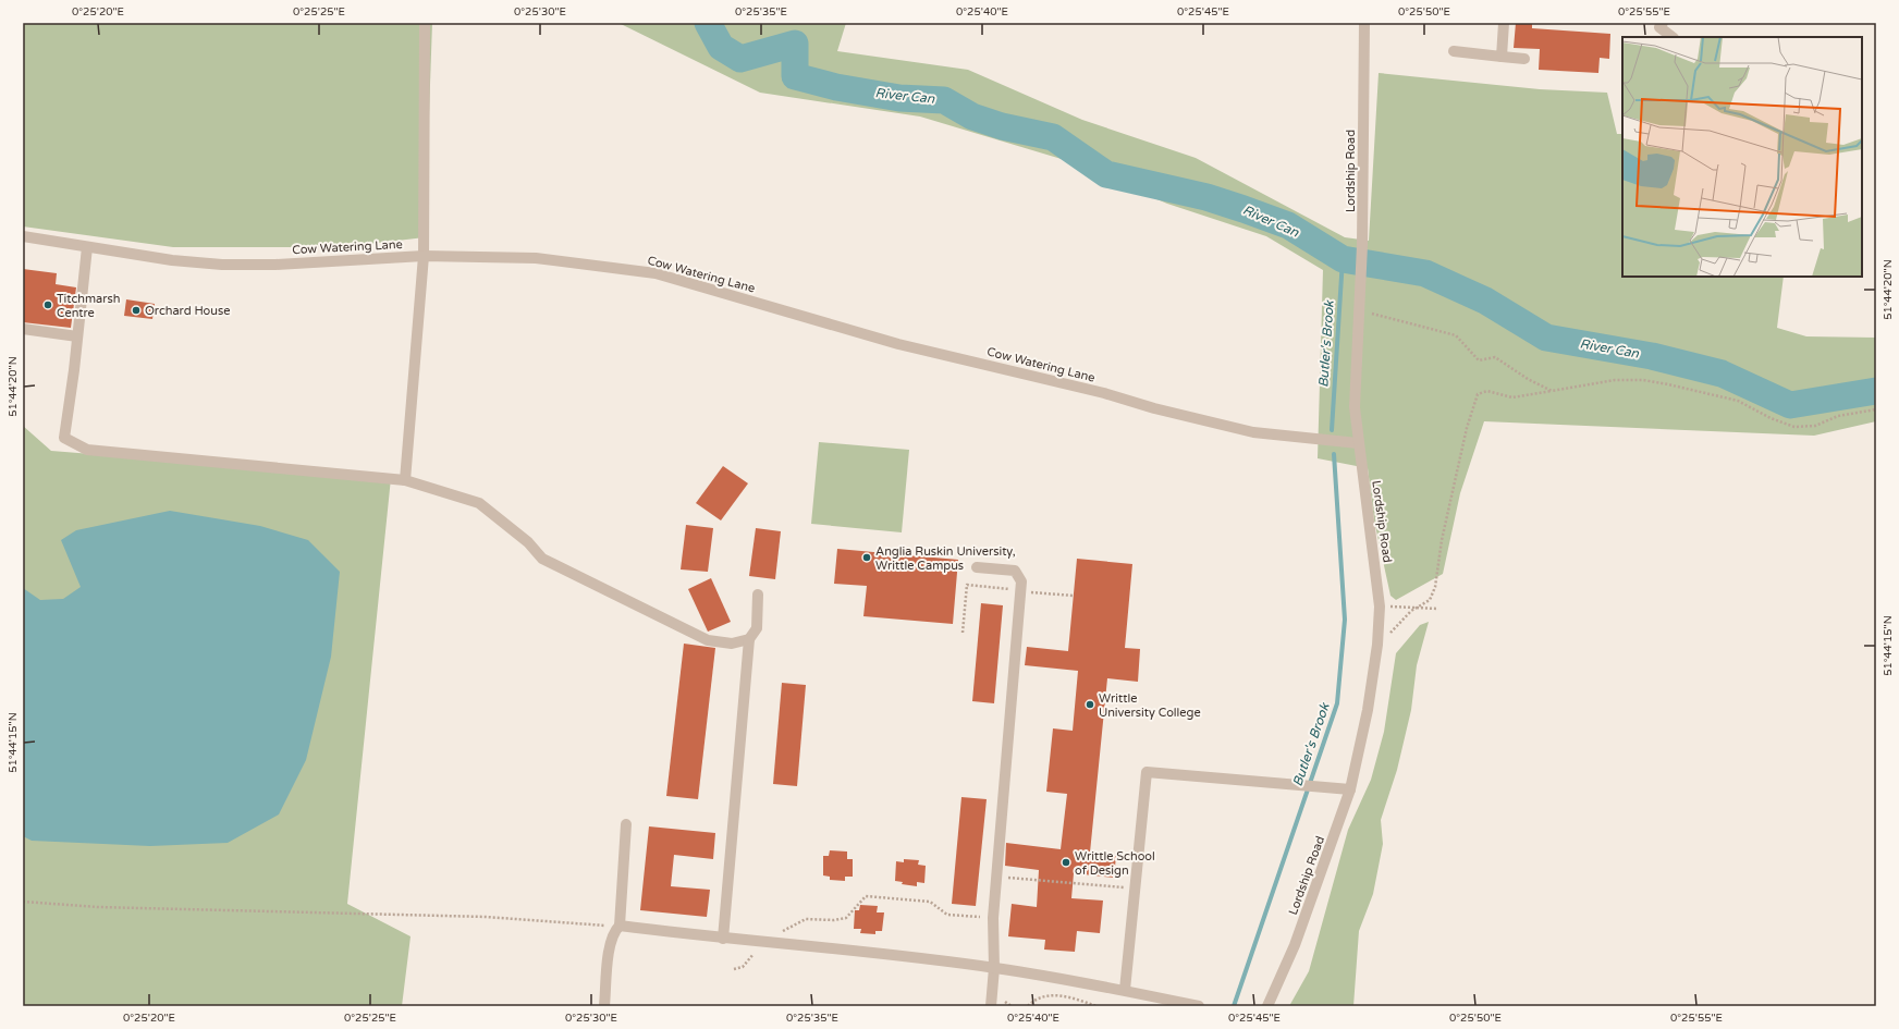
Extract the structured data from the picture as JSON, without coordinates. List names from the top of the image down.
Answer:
{
  "streets": {
    "street": ["Lordship Road", "Cow Watering Lane"]
  },
  "crossings": [
    ["Lordship Road", "Cow Watering Lane"]
  ],
  "water": ["River Can", "Butler's Brook"],
  "places": [
    "Titchmarsh Centre",
    "Orchard House",
    "Anglia Ruskin University, Writtle Campus",
    "Writtle University College",
    "Writtle School of Design"
  ],
  "coordinates": [
    "0°25'20\"E",
    "0°25'25\"E",
    "0°25'30\"E",
    "0°25'35\"E",
    "0°25'40\"E",
    "0°25'45\"E",
    "0°25'50\"E",
    "0°25'55\"E",
    "51°44'20\"N",
    "51°44'15\"N"
  ]
}
